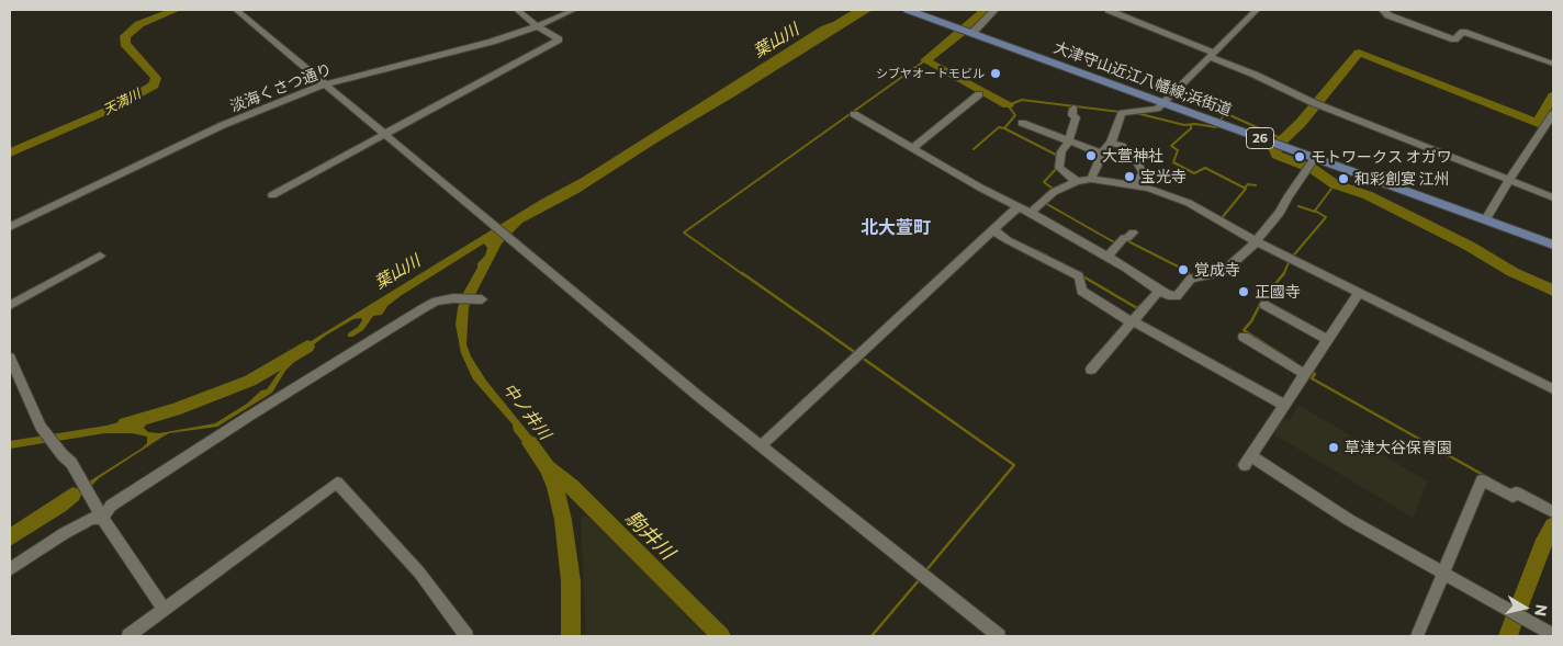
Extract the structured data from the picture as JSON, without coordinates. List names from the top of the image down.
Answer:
{
  "streets": {
    "main road": ["大津守山近江八幡線;浜街道", "26"],
    "street": ["淡海くさつ通り"]
  },
  "districts": ["北大萱町"],
  "water": [
    "葉山川",
    "天満川",
    "中ノ井川",
    "駒井川"
  ],
  "places": [
    "シブヤオートモビル",
    "大萱神社",
    "モトワークス オガワ",
    "宝光寺",
    "和彩創宴 江州",
    "覚成寺",
    "正國寺",
    "草津大谷保育園"
  ],
  "north": "right"
}
